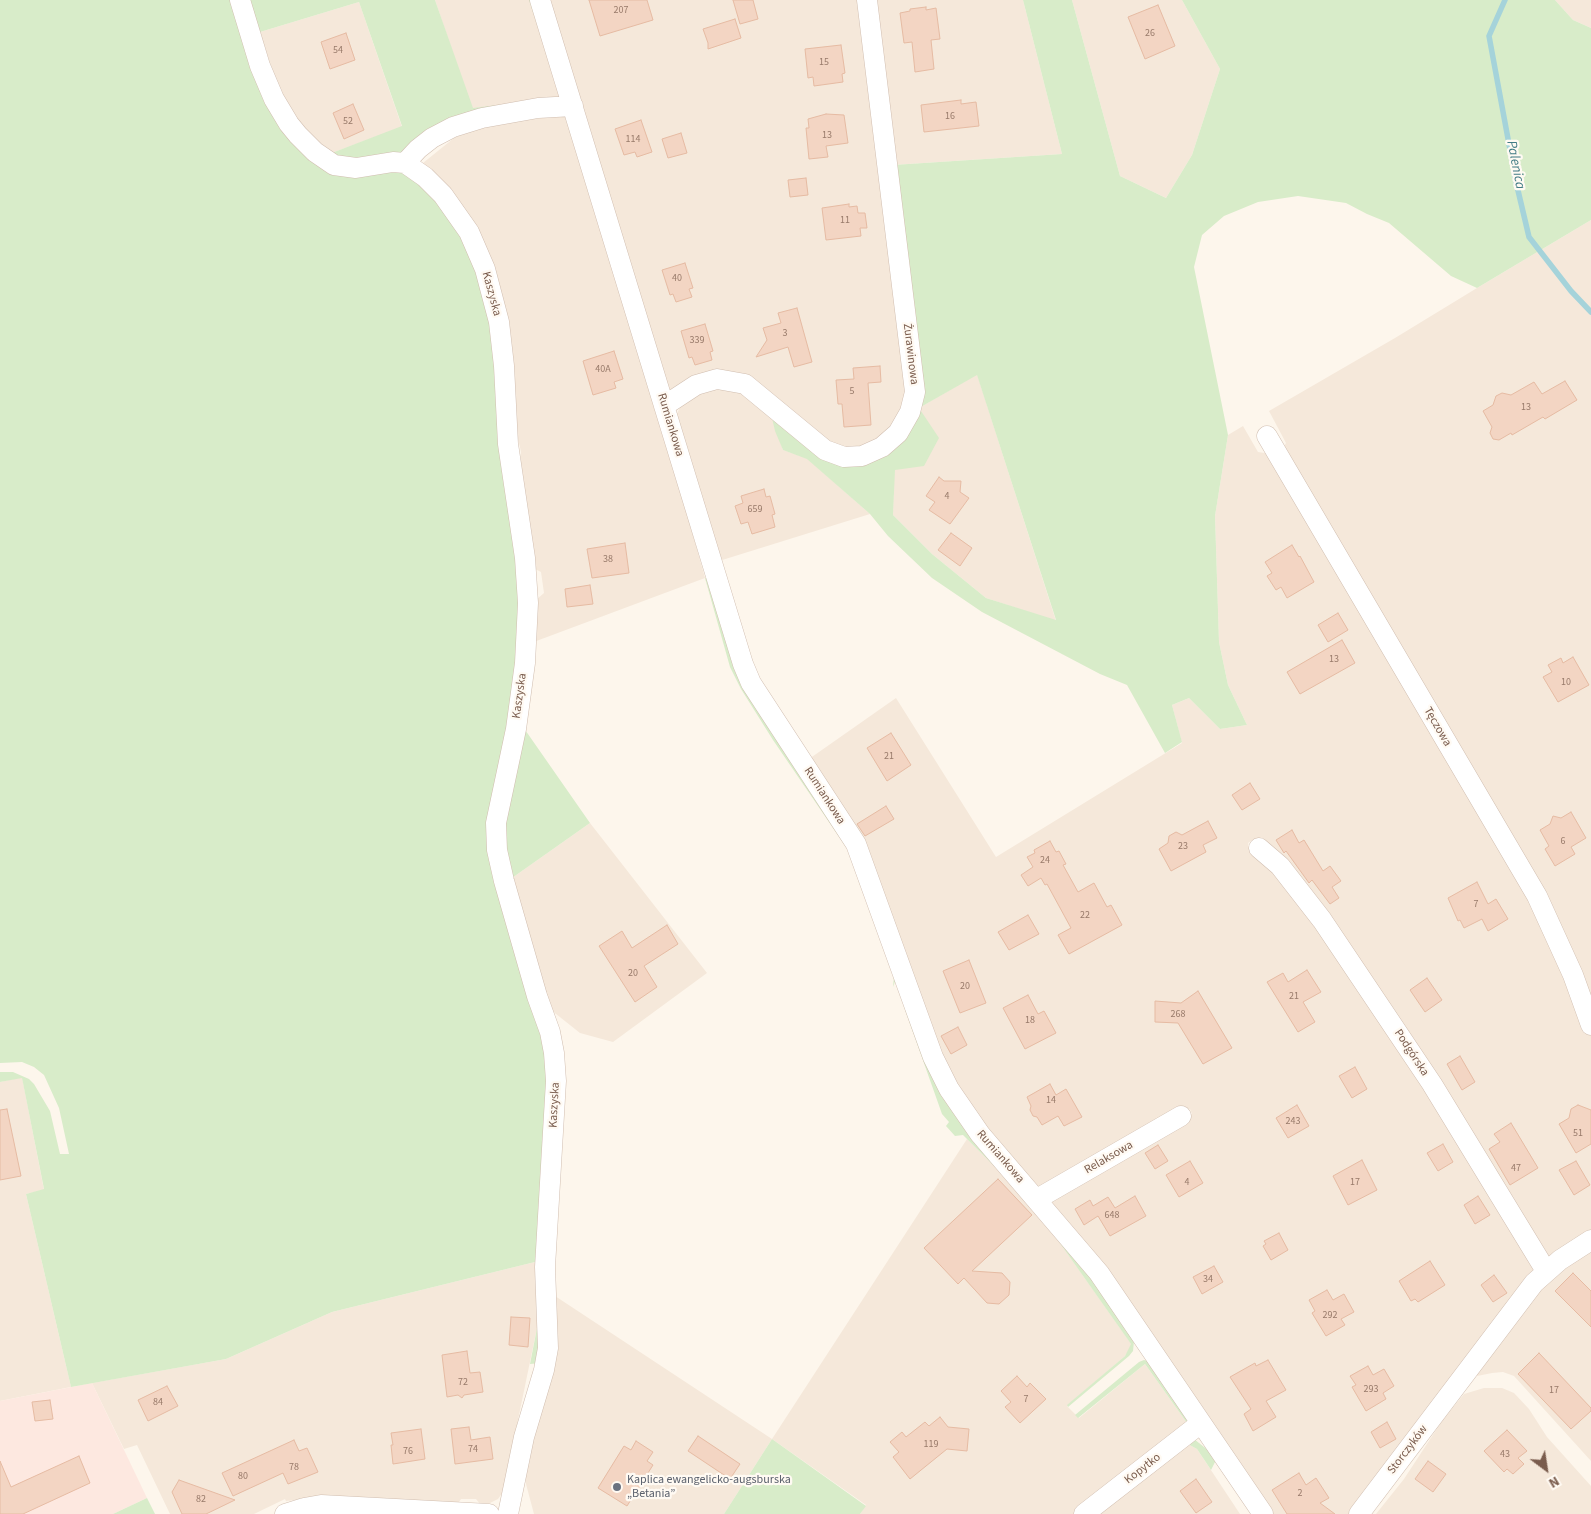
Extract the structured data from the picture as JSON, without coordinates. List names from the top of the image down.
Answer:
{
  "streets": {
    "street": [
      "Kaszyska",
      "Żurawinowa",
      "Rumiankowa",
      "Tęczowa",
      "Podgórska",
      "Relaksowa",
      "Storczyków",
      "Kopytko"
    ]
  },
  "crossings": [
    ["Żurawinowa", "Rumiankowa"],
    ["Rumiankowa", "Relaksowa"],
    ["Rumiankowa", "Kopytko"],
    ["Podgórska", "Storczyków"]
  ],
  "water": ["Palenica"],
  "places": ["Kaplica ewangelicko-augsburska „Betania”"],
  "house_numbers": [
    "207",
    "26",
    "54",
    "15",
    "16",
    "52",
    "13",
    "114",
    "11",
    "40",
    "3",
    "339",
    "40A",
    "5",
    "13",
    "4",
    "659",
    "38",
    "13",
    "10",
    "21",
    "6",
    "23",
    "24",
    "7",
    "22",
    "20",
    "20",
    "21",
    "268",
    "18",
    "14",
    "243",
    "51",
    "47",
    "4",
    "17",
    "648",
    "34",
    "292",
    "72",
    "293",
    "17",
    "7",
    "84",
    "119",
    "74",
    "76",
    "43",
    "78",
    "80",
    "2",
    "82"
  ],
  "north": "bottom right"
}
